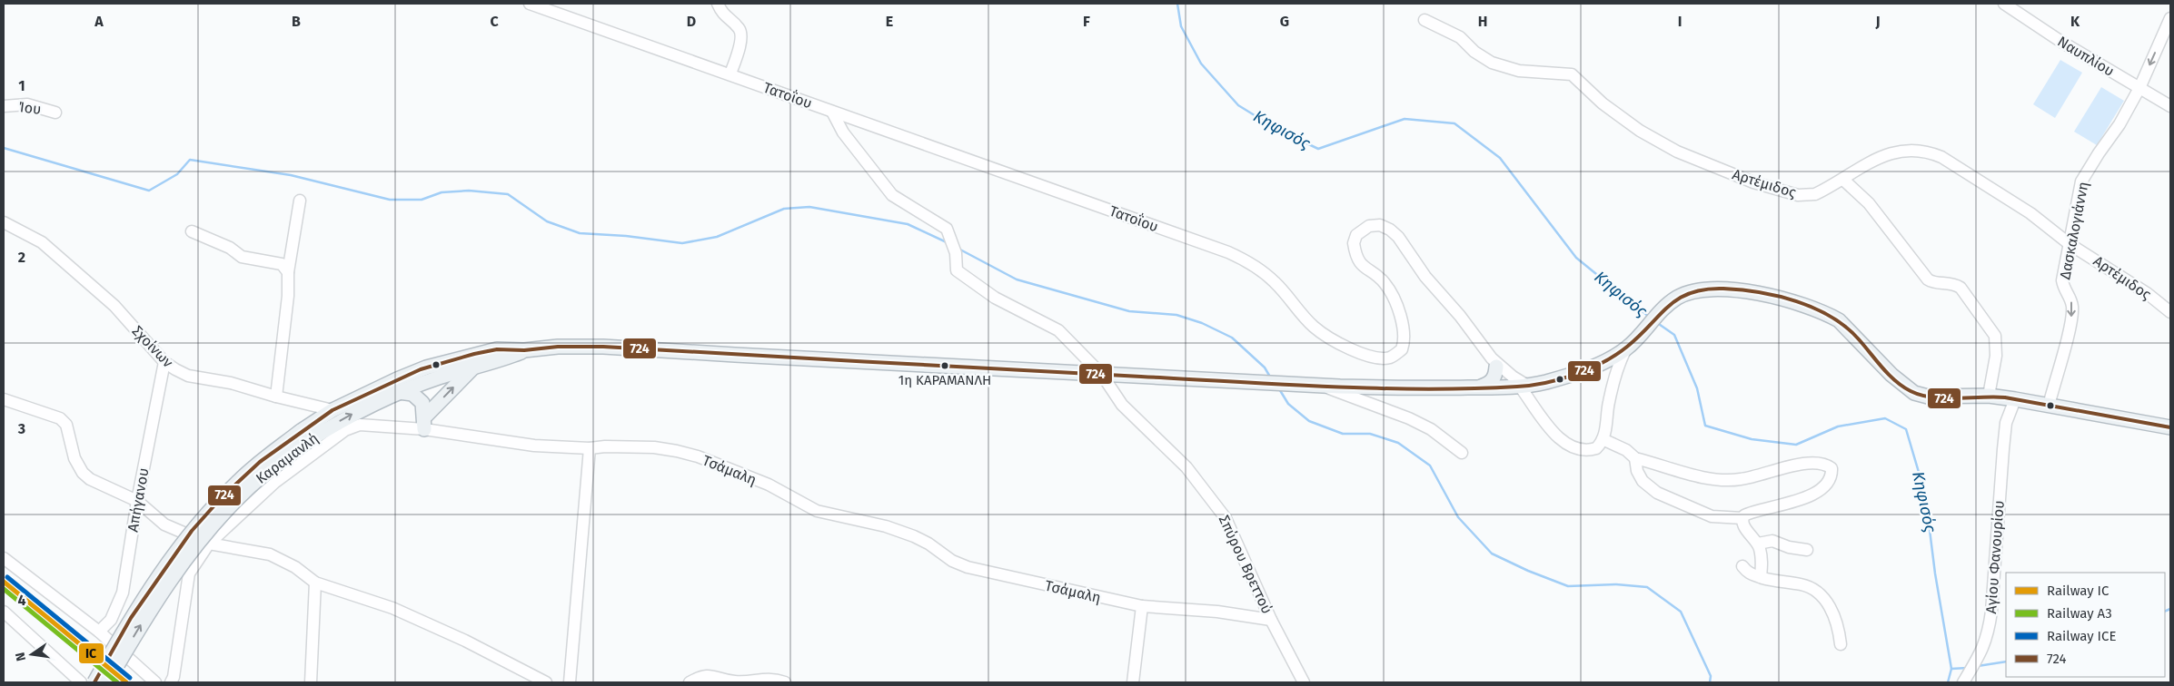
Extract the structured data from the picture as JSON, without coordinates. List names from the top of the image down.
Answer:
{
  "streets": {
    "main road": ["Καραμανλή"],
    "street": [
      "Ναυπλίου",
      "Τατοΐου",
      "Ίου",
      "Αρτέμιδος",
      "Δασκαλογιάννη",
      "Σχοίνων",
      "Τσάμαλη",
      "Απήγανου",
      "Αγίου Φανουρίου",
      "Σπύρου Βρεττού"
    ]
  },
  "crossings": [
    ["Ναυπλίου", "Δασκαλογιάννη"],
    ["Τατοΐου", "Καραμανλή"],
    ["Τατοΐου", "Σπύρου Βρεττού"],
    ["Αρτέμιδος", "Δασκαλογιάννη"],
    ["Σχοίνων", "Καραμανλή"],
    ["Σχοίνων", "Απήγανου"],
    ["Καραμανλή", "Σπύρου Βρεττού"],
    ["Τσάμαλη", "Σπύρου Βρεττού"]
  ],
  "one_way": ["Δασκαλογιάννη"],
  "water": ["Κηφισός"],
  "places": ["1η ΚΑΡΑΜΑΝΛΗ"],
  "lines": [
    "transit line 724",
    "rail line ICE",
    "rail line IC",
    "rail line A3"
  ],
  "legend": [
    "Railway IC",
    "Railway A3",
    "Railway ICE",
    "724"
  ],
  "north": "left",
  "grid": {
    "columns": [
      "A",
      "B",
      "C",
      "D",
      "E",
      "F",
      "G",
      "H",
      "I",
      "J",
      "K"
    ],
    "rows": [
      "1",
      "2",
      "3",
      "4"
    ]
  }
}
